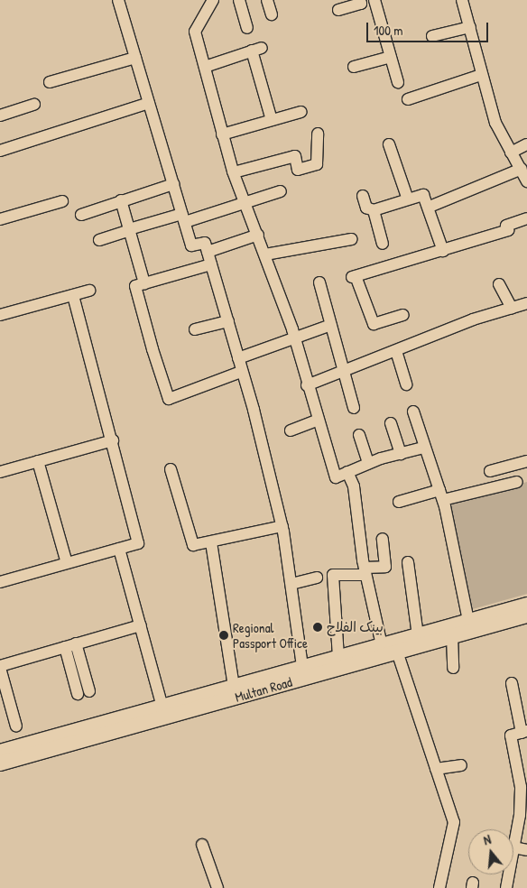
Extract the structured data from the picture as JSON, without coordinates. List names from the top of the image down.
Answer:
{
  "streets": {
    "main road": ["Multan Road"]
  },
  "places": ["بینک الفلاح", "Regional Passport Office"],
  "scale_bar": "100 m",
  "north": "top"
}
